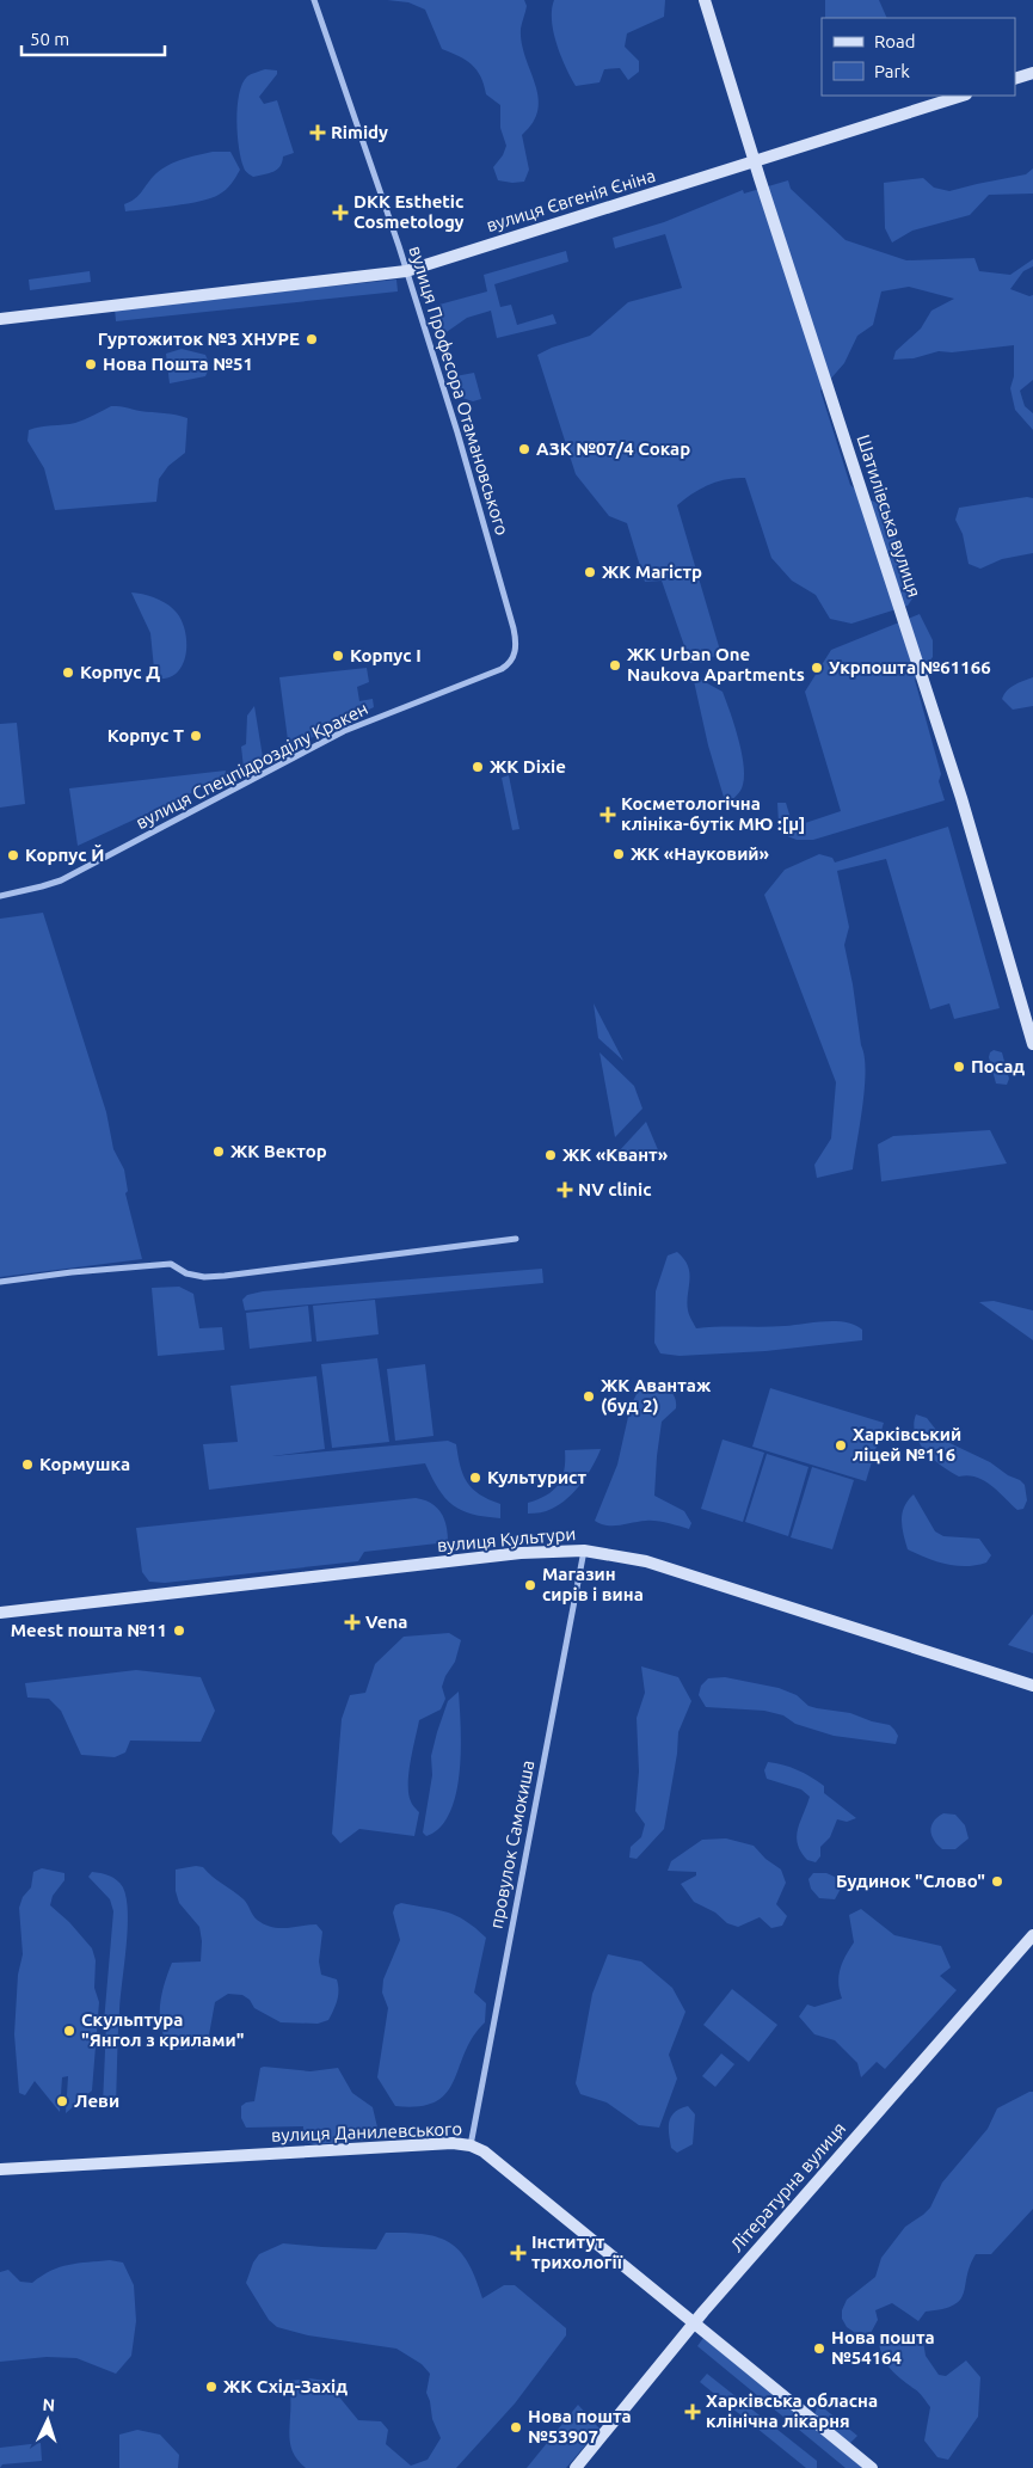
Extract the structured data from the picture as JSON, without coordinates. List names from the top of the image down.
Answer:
{
  "streets": {
    "street": [
      "вулиця Євгенія Єніна",
      "вулиця Професора Отамановського",
      "Шатилівська вулиця",
      "вулиця Спецпідрозділу Кракен",
      "вулиця Культури",
      "провулок Самокиша",
      "вулиця Данилевського",
      "Літературна вулиця"
    ]
  },
  "crossings": [
    ["вулиця Євгенія Єніна", "вулиця Професора Отамановського"],
    ["вулиця Євгенія Єніна", "Шатилівська вулиця"],
    ["вулиця Професора Отамановського", "вулиця Спецпідрозділу Кракен"],
    ["вулиця Культури", "провулок Самокиша"],
    ["провулок Самокиша", "вулиця Данилевського"],
    ["вулиця Данилевського", "Літературна вулиця"]
  ],
  "places": {
    "health": [
      "Rimidy",
      "DKK Esthetic Cosmetology",
      "Косметологічна клініка-бутік МЮ :[μ]",
      "NV clinic",
      "Vena",
      "Інститут трихології",
      "Харківська обласна клінічна лікарня"
    ],
    "other": [
      "Гуртожиток №3 ХНУРЕ",
      "Нова Пошта №51",
      "АЗК №07/4 Сокар",
      "ЖК Магістр",
      "Корпус І",
      "ЖК Urban One Naukova Apartments",
      "Укрпошта №61166",
      "Корпус Д",
      "Корпус T",
      "ЖК Dixie",
      "ЖК «Науковий»",
      "Корпус Й",
      "Посад",
      "ЖК Вектор",
      "ЖК «Квант»",
      "ЖК Авантаж (буд 2)",
      "Харківський ліцей №116",
      "Кормушка",
      "Культурист",
      "Магазин сирів і вина",
      "Meest пошта №11",
      "Будинок \"Слово\"",
      "Скульптура \"Янгол з крилами\"",
      "Леви",
      "Нова пошта №54164",
      "ЖК Схід-Захід",
      "Нова пошта №53907"
    ]
  },
  "legend": ["Road", "Park"],
  "scale_bar": "50 m",
  "north": "top"
}
